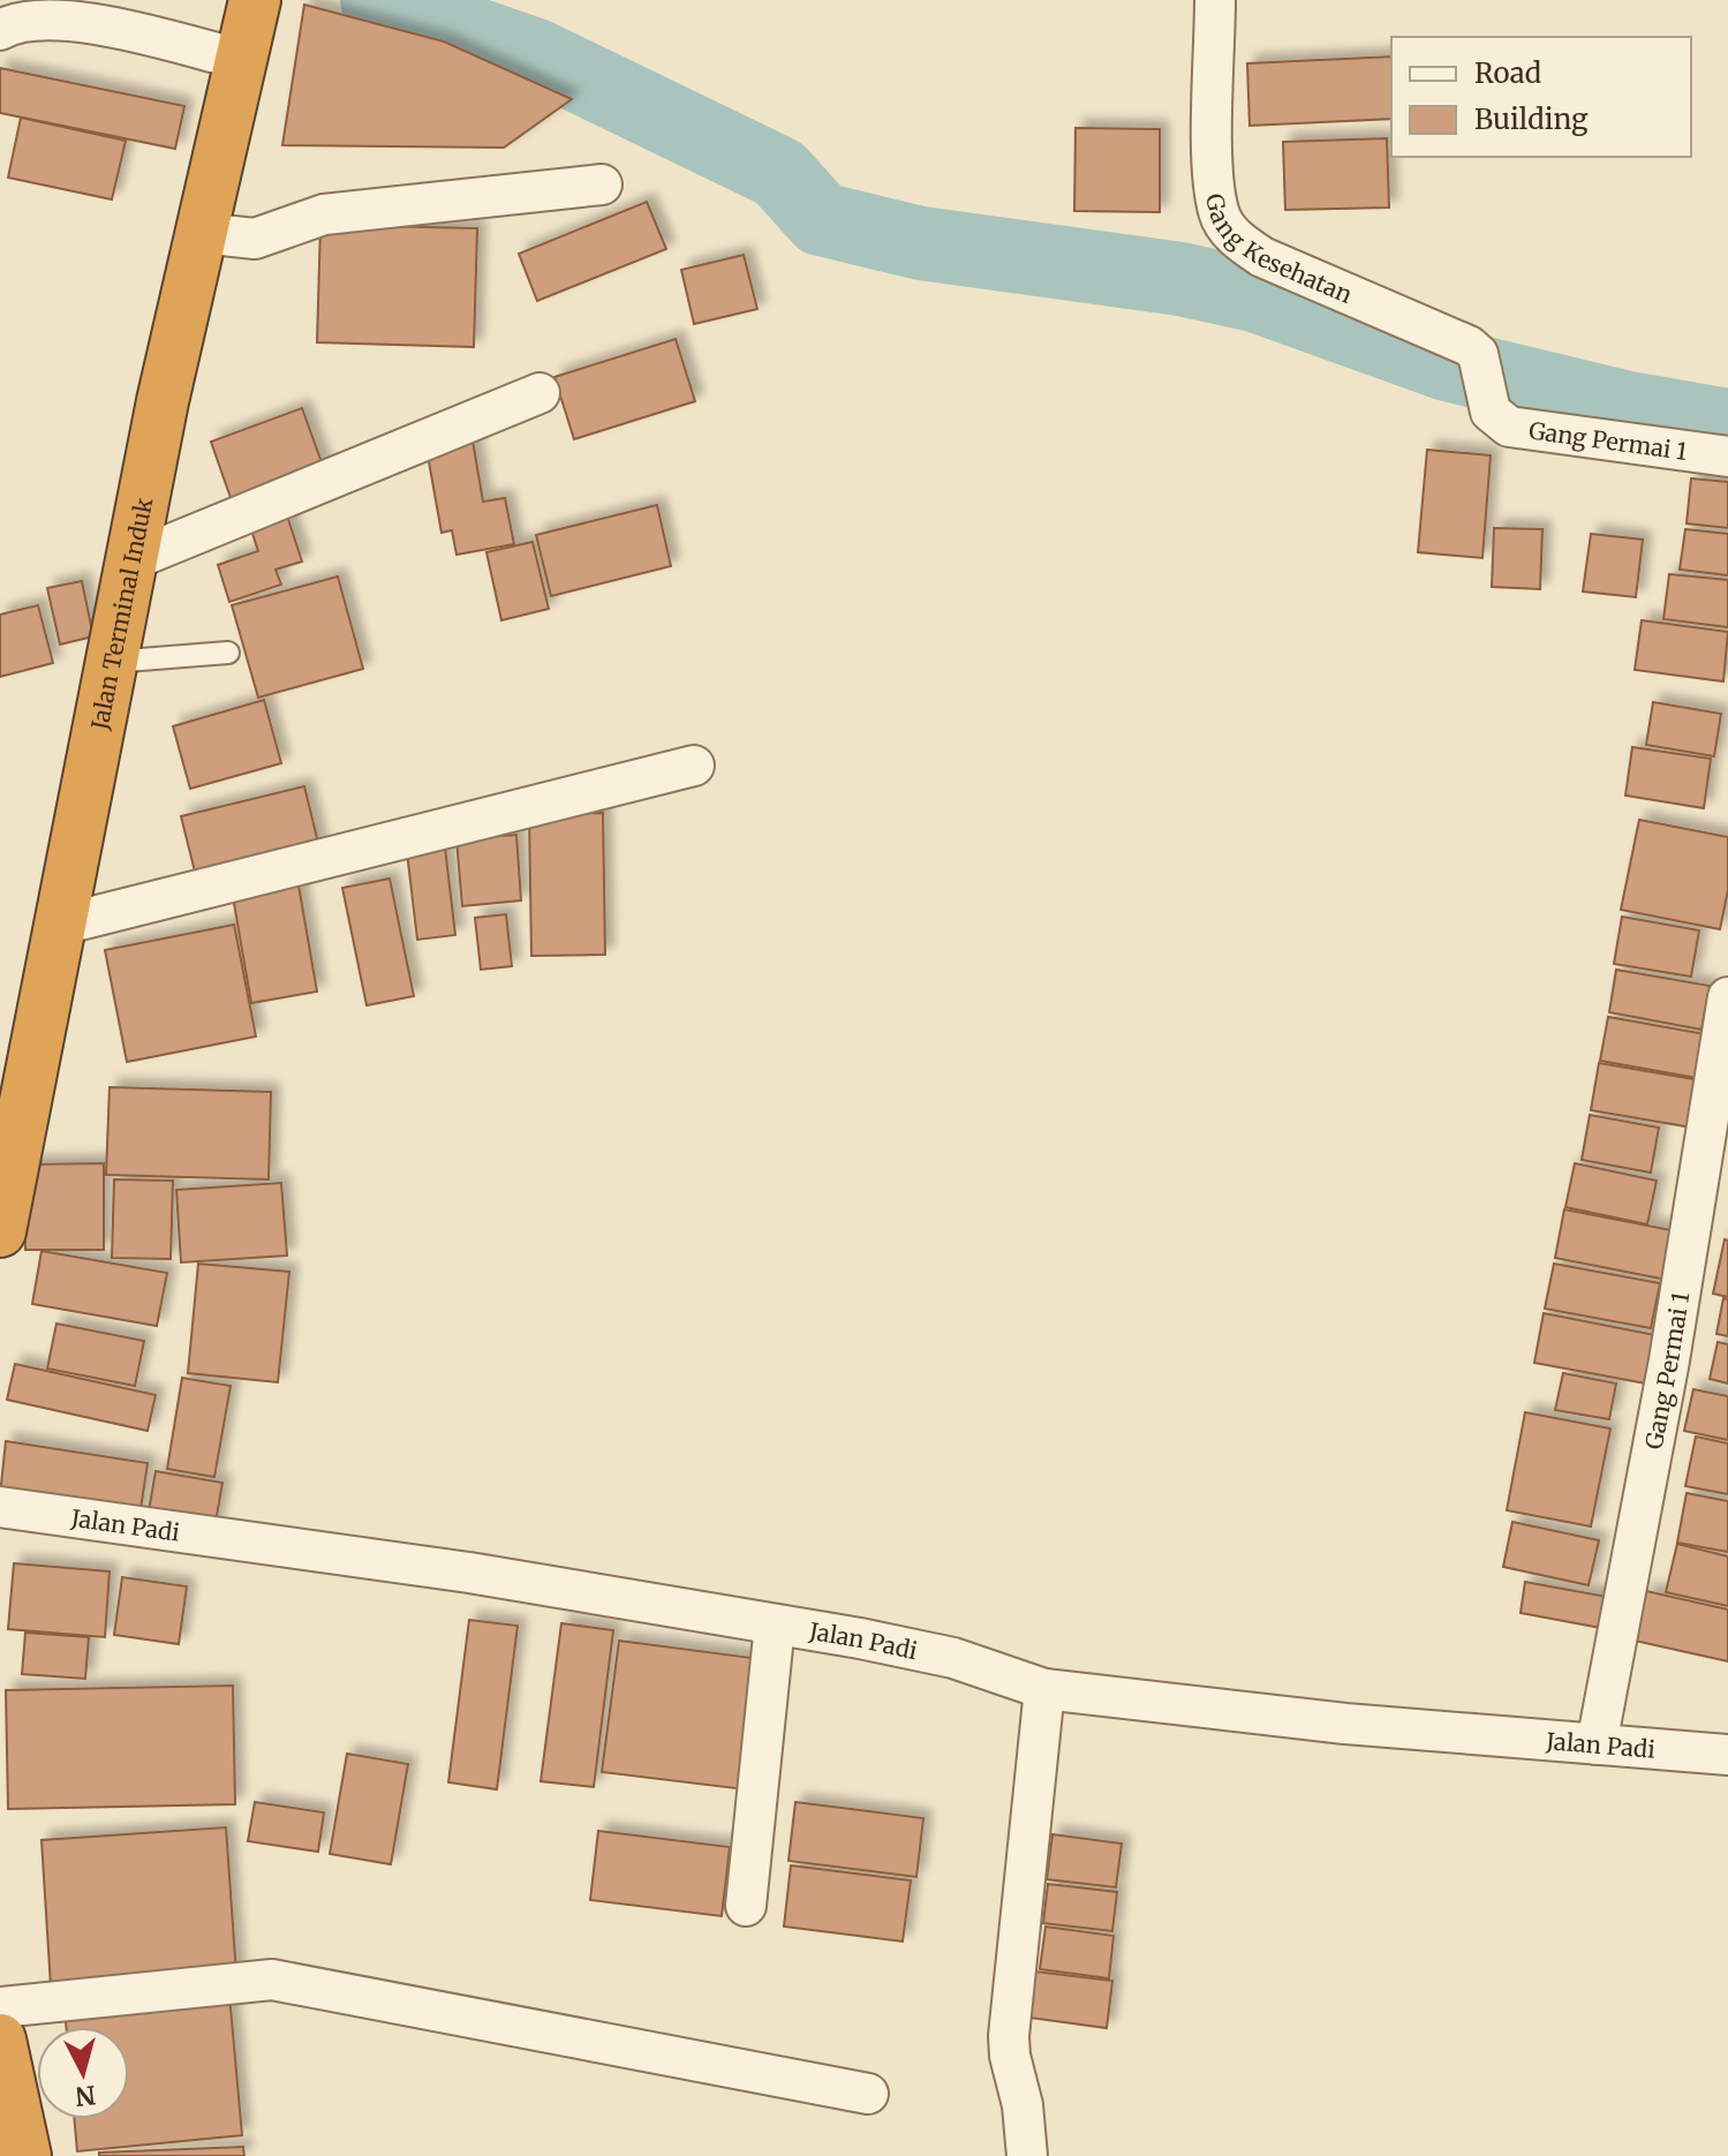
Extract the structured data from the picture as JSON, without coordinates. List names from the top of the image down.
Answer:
{
  "streets": {
    "highway": ["Jalan Terminal Induk"],
    "street": ["Gang Kesehatan", "Gang Permai 1", "Jalan Padi"]
  },
  "crossings": [
    ["Gang Kesehatan", "Gang Permai 1"],
    ["Gang Permai 1", "Jalan Padi"]
  ],
  "legend": ["Road", "Building"],
  "north": "bottom"
}
